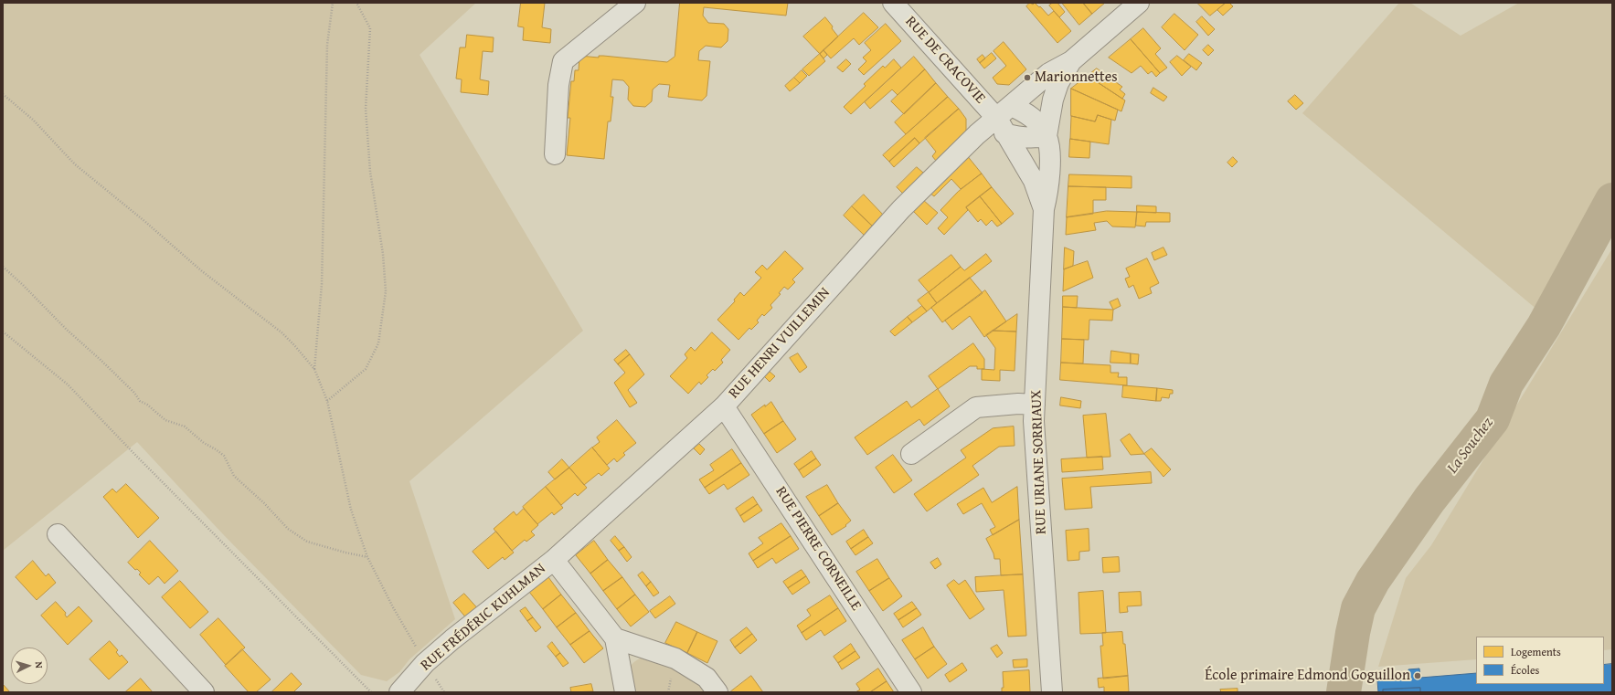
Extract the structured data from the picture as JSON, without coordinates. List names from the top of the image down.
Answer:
{
  "streets": {
    "street": [
      "RUE DE CRACOVIE",
      "RUE HENRI VUILLEMIN",
      "RUE URIANE SORRIAUX",
      "RUE PIERRE CORNEILLE",
      "RUE FRÉDÉRIC KUHLMAN"
    ]
  },
  "crossings": [
    ["RUE DE CRACOVIE", "RUE HENRI VUILLEMIN"],
    ["RUE DE CRACOVIE", "RUE URIANE SORRIAUX"],
    ["RUE HENRI VUILLEMIN", "RUE URIANE SORRIAUX"],
    ["RUE HENRI VUILLEMIN", "RUE PIERRE CORNEILLE"],
    ["RUE HENRI VUILLEMIN", "RUE FRÉDÉRIC KUHLMAN"]
  ],
  "water": ["La Souchez"],
  "places": ["Marionnettes", "École primaire Edmond Goguillon"],
  "legend": ["Logements", "Écoles"],
  "north": "right"
}
